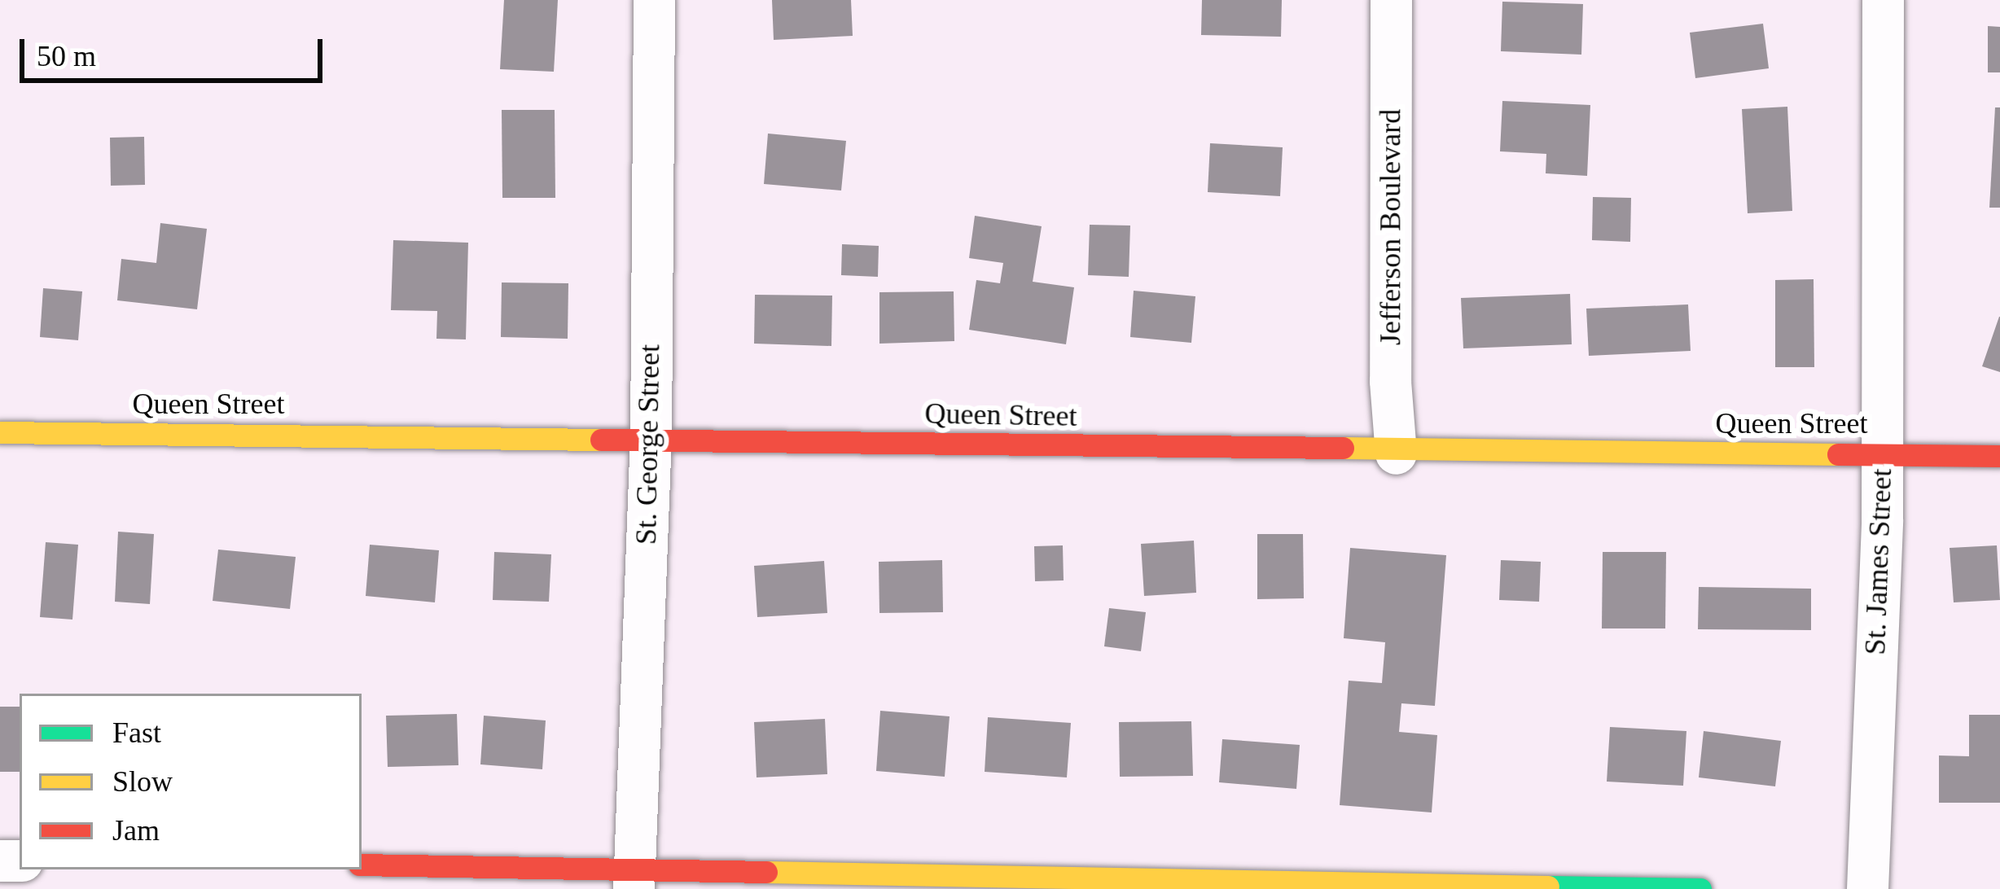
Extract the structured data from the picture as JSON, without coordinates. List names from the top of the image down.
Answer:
{
  "streets": {
    "main road": ["Queen Street"],
    "street": ["Jefferson Boulevard", "St. George Street", "St. James Street"]
  },
  "crossings": [
    ["Jefferson Boulevard", "Queen Street"],
    ["Queen Street", "St. George Street"],
    ["Queen Street", "St. James Street"]
  ],
  "legend": ["Fast", "Slow", "Jam"],
  "scale_bar": "50 m"
}
